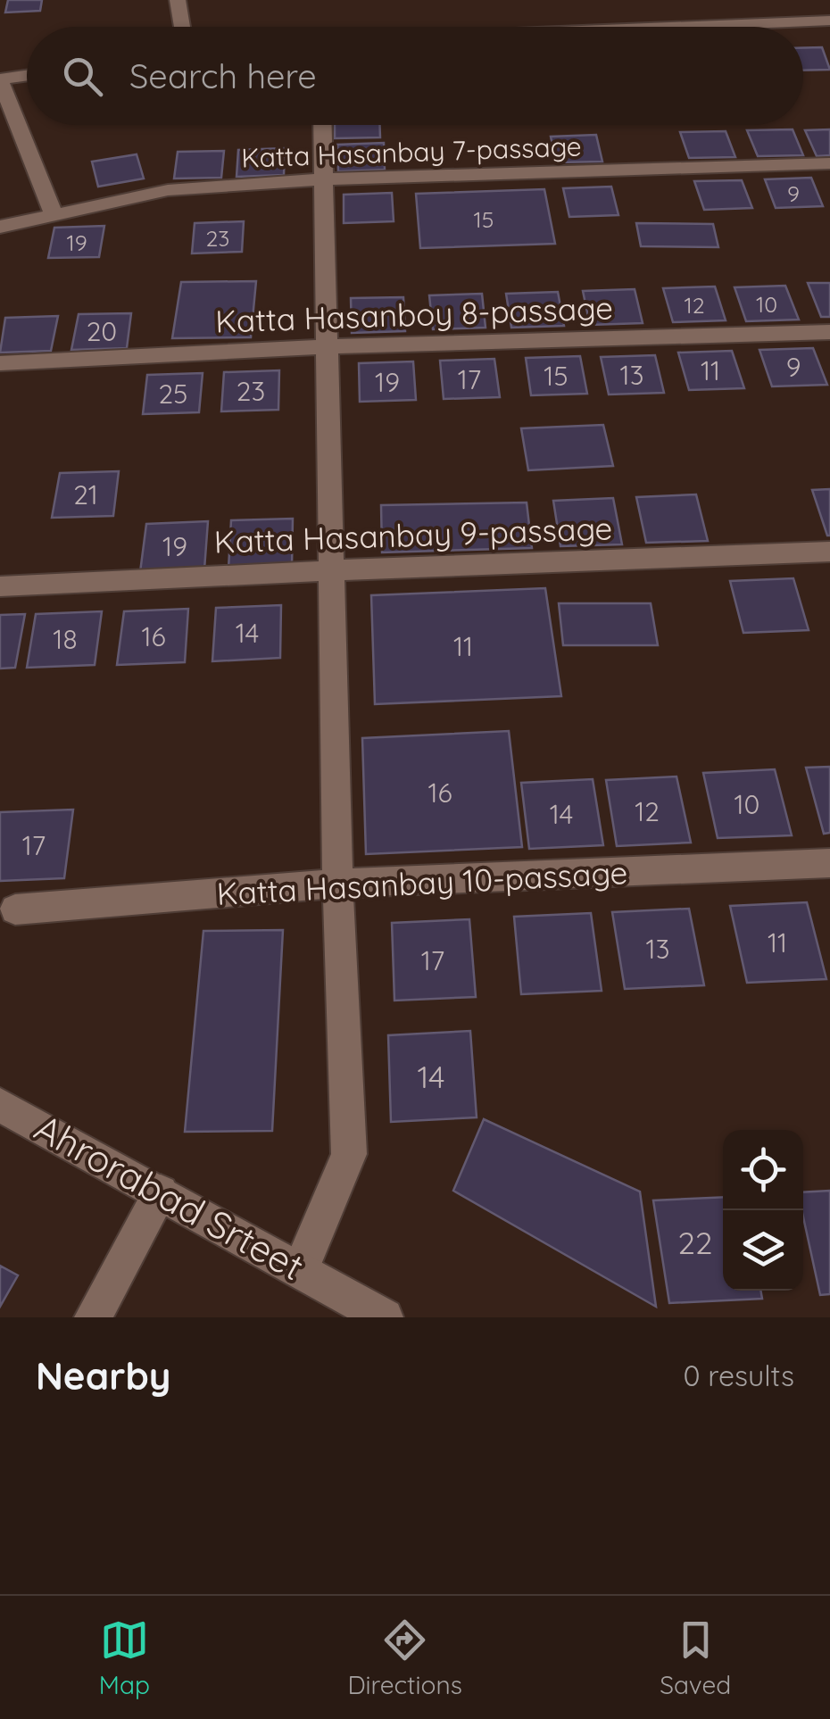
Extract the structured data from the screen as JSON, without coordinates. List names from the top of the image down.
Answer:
{
  "streets": {
    "street": [
      "Katta Hasanbay 7-passage",
      "Katta Hasanboy 8-passage",
      "Katta Hasanbay 9-passage",
      "Katta Hasanbay 10-passage",
      "Ahrorabad Srteet"
    ]
  },
  "house_numbers": [
    "9",
    "15",
    "23",
    "19",
    "10",
    "12",
    "20",
    "9",
    "11",
    "13",
    "15",
    "17",
    "19",
    "23",
    "25",
    "21",
    "19",
    "14",
    "16",
    "18",
    "11",
    "16",
    "10",
    "12",
    "14",
    "17",
    "11",
    "13",
    "17",
    "14",
    "22"
  ],
  "page": {
    "search": "Search here",
    "heading": ["Nearby", "0 results"],
    "nav": ["Map", "Directions", "Saved"]
  }
}
